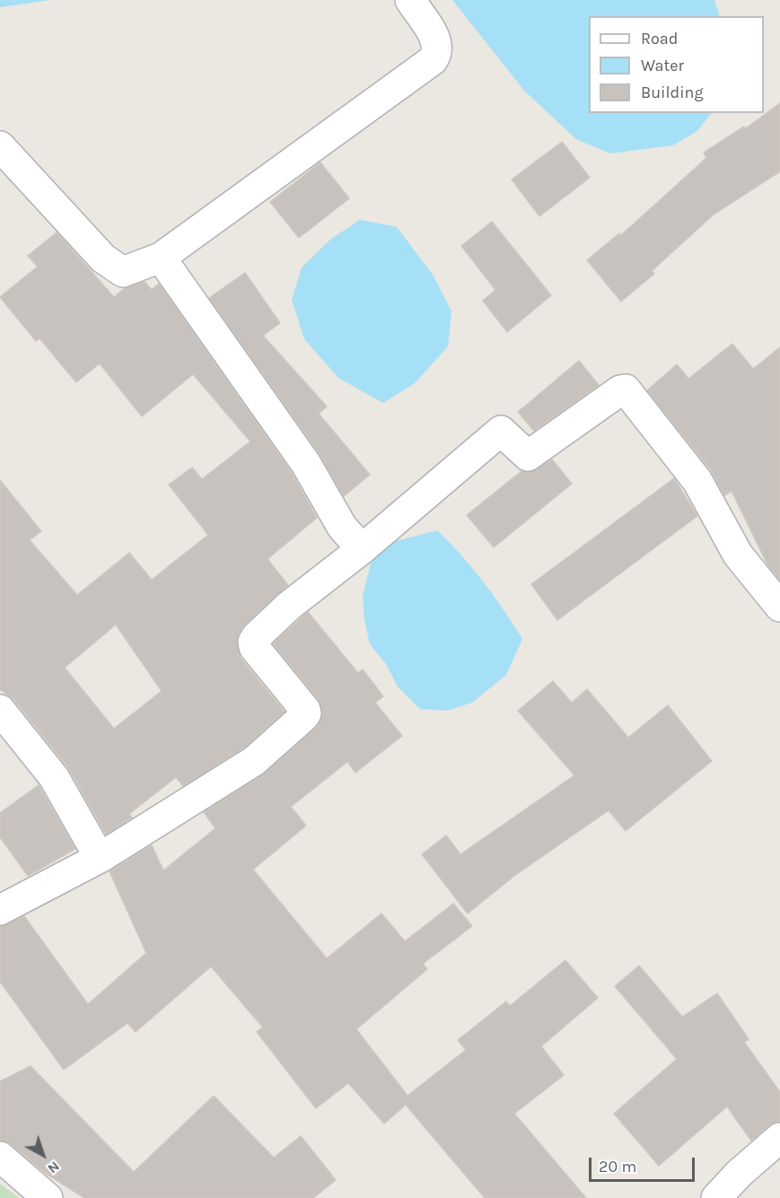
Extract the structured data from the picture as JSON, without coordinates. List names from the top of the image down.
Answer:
{
  "legend": ["Road", "Water", "Building"],
  "scale_bar": "20 m",
  "north": "bottom right"
}
